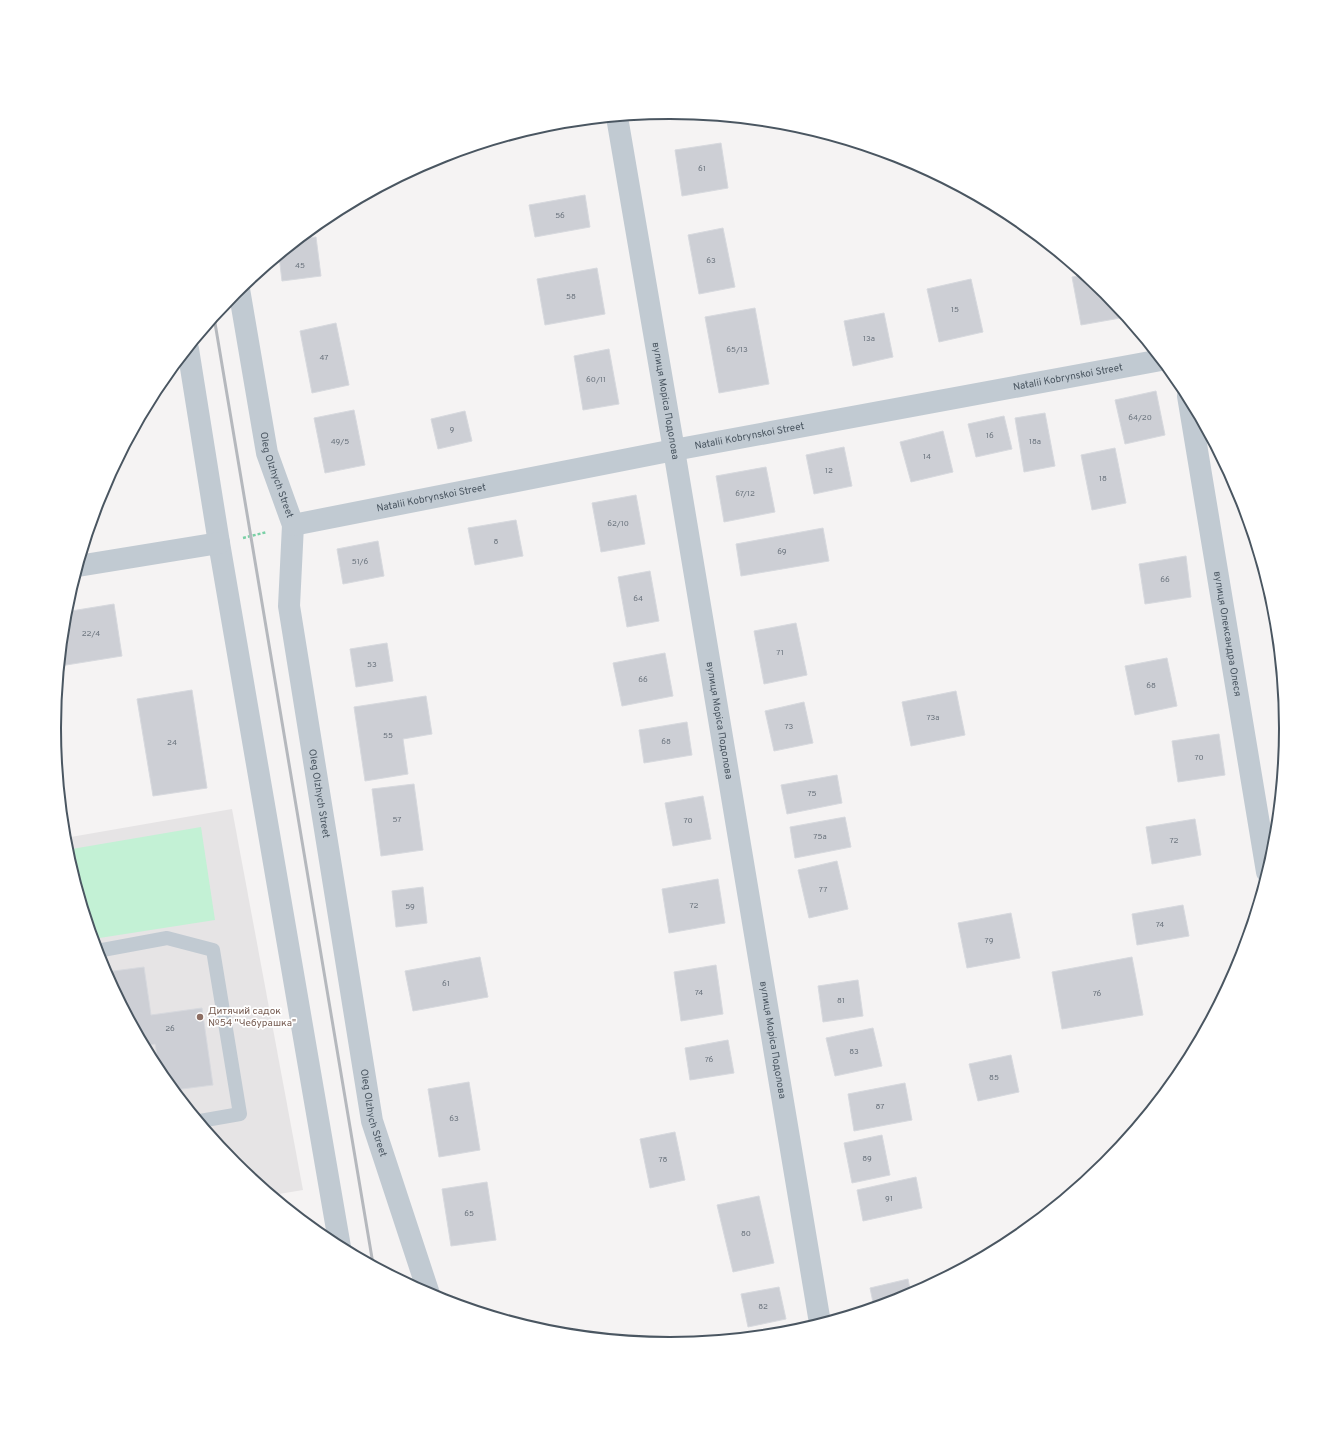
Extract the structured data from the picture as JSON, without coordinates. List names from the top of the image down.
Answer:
{
  "streets": {
    "street": [
      "Natalii Kobrynskoi Street",
      "вулиця Моріса Подолова",
      "Oleg Olzhych Street",
      "вулиця Олександра Олеся"
    ]
  },
  "crossings": [
    ["Natalii Kobrynskoi Street", "вулиця Моріса Подолова"],
    ["Natalii Kobrynskoi Street", "Oleg Olzhych Street"]
  ],
  "places": ["Дитячий садок №54 \"Чебурашка\""],
  "house_numbers": [
    "61",
    "56",
    "63",
    "45",
    "58",
    "15",
    "13а",
    "65/13",
    "47",
    "60/11",
    "64/20",
    "9",
    "16",
    "49/5",
    "18а",
    "14",
    "12",
    "18",
    "67/12",
    "62/10",
    "8",
    "69",
    "51/6",
    "66",
    "64",
    "22/4",
    "71",
    "53",
    "66",
    "68",
    "73а",
    "73",
    "55",
    "68",
    "24",
    "70",
    "75",
    "57",
    "70",
    "75а",
    "72",
    "77",
    "72",
    "59",
    "74",
    "79",
    "61",
    "74",
    "76",
    "81",
    "26",
    "83",
    "76",
    "85",
    "87",
    "63",
    "89",
    "78",
    "91",
    "65",
    "80",
    "82"
  ]
}
